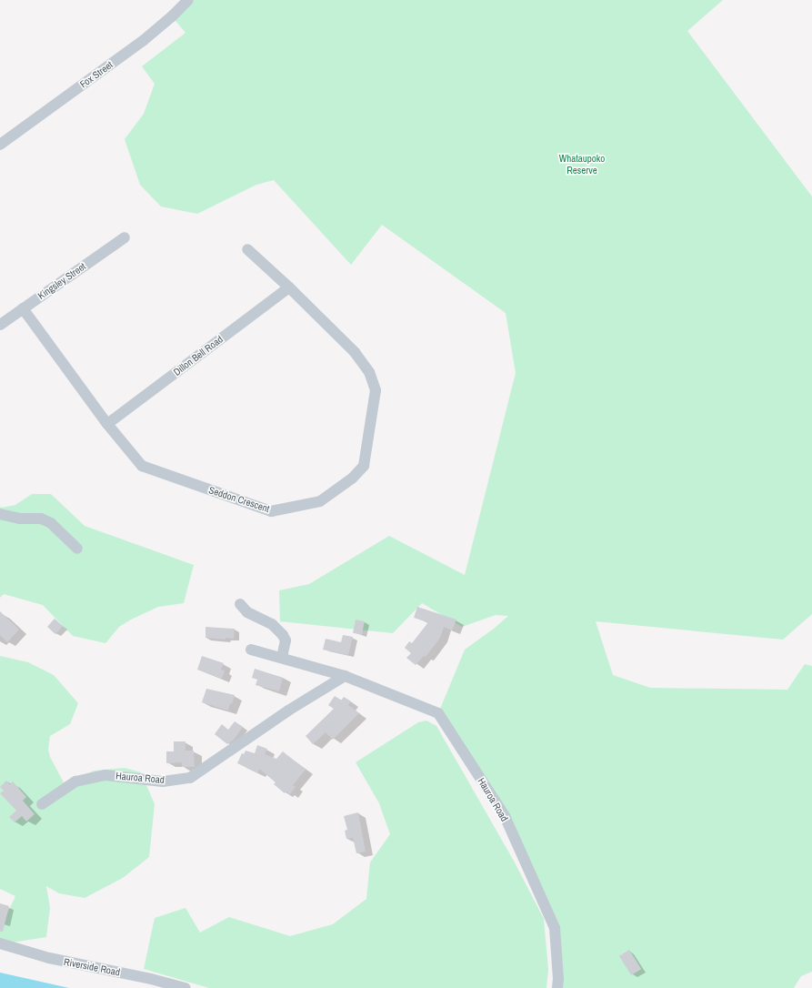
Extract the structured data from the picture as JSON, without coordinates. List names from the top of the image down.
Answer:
{
  "streets": {
    "street": [
      "Fox Street",
      "Kingsley Street",
      "Dillon Bell Road",
      "Seddon Crescent",
      "Hauroa Road",
      "Riverside Road"
    ]
  },
  "crossings": [
    ["Kingsley Street", "Seddon Crescent"],
    ["Dillon Bell Road", "Seddon Crescent"]
  ],
  "parks": ["Whataupoko Reserve"]
}
